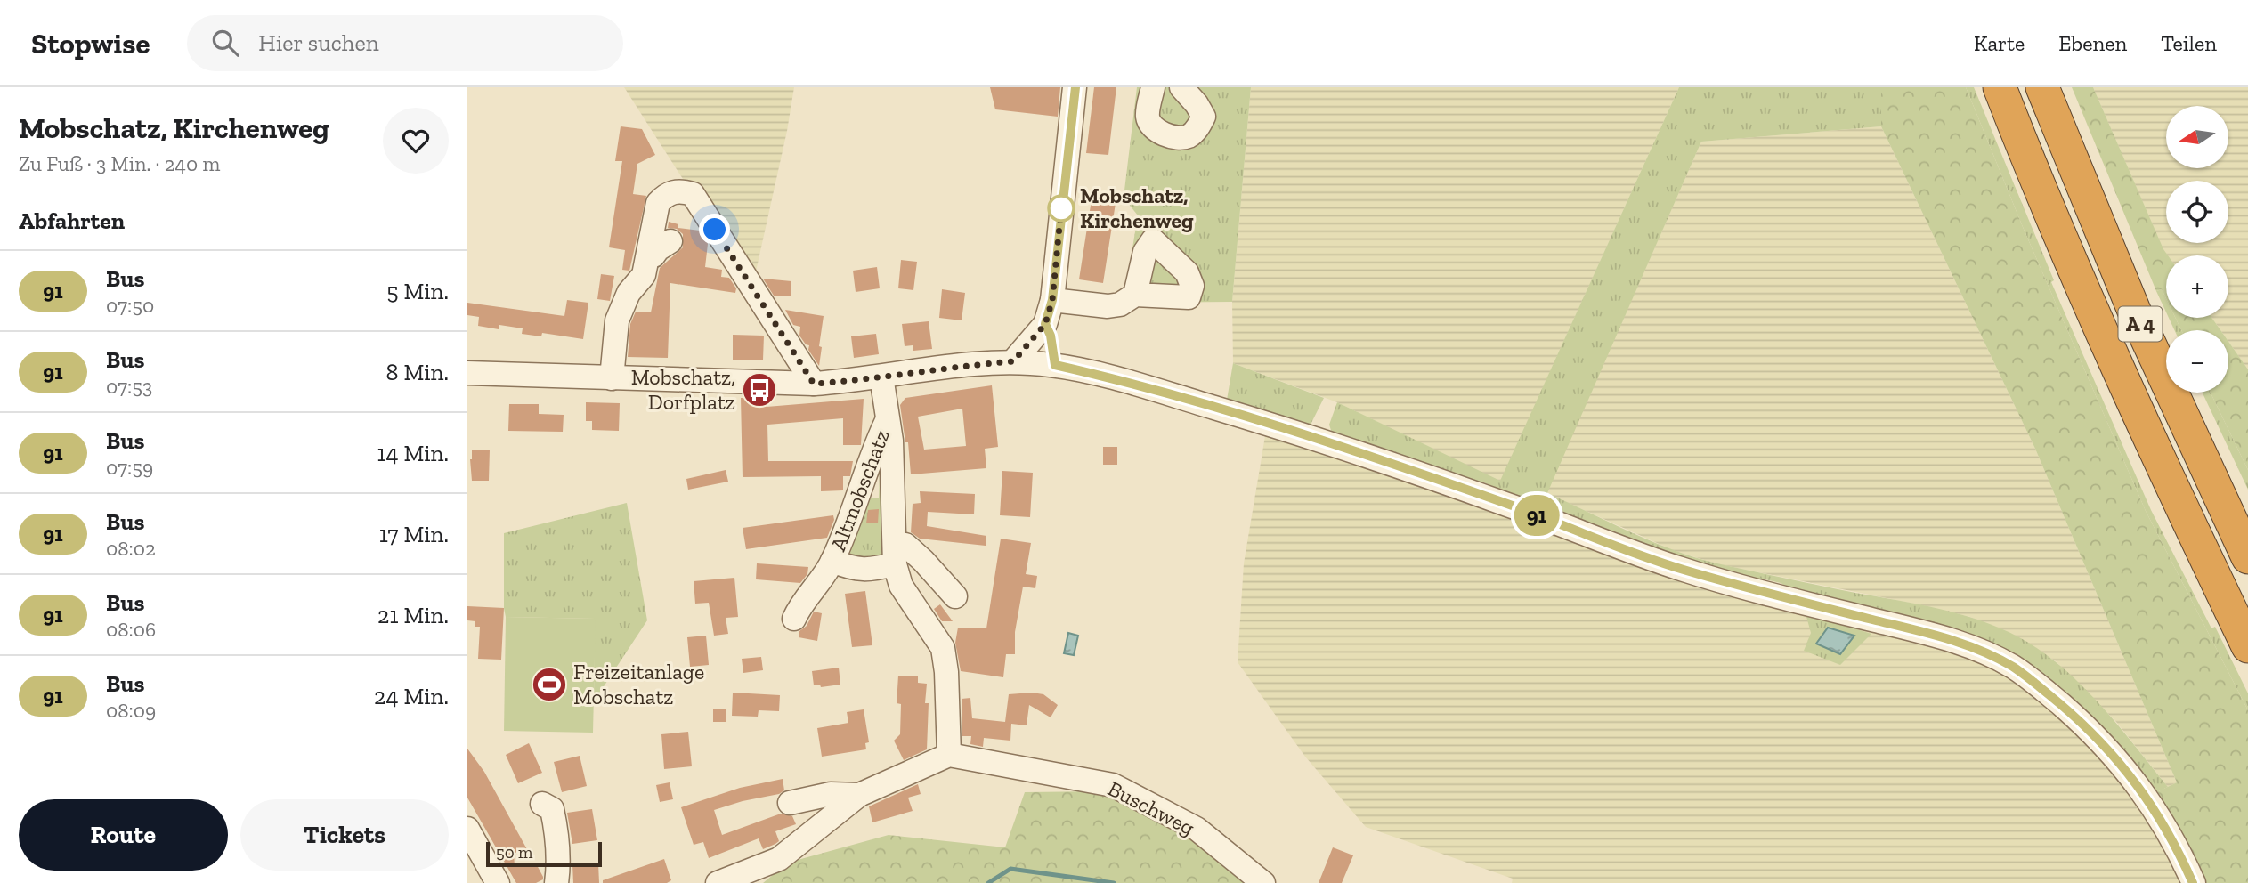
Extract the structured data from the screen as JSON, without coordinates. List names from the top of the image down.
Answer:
{
  "streets": {
    "highway": ["A 4"],
    "street": ["Altmobschatz", "Buschweg"]
  },
  "places": {
    "other": ["Mobschatz, Kirchenweg"],
    "bus stop": ["Mobschatz, Dorfplatz"],
    "sports": ["Freizeitanlage Mobschatz"]
  },
  "lines": ["bus line 91"],
  "scale_bar": "50 m",
  "north": "left",
  "page": {
    "header": "Stopwise",
    "search": "Hier suchen",
    "nav": ["Karte", "Ebenen", "Teilen"],
    "heading": [
      ["Mobschatz, Kirchenweg", "Zu Fuß · 3 Min. · 240 m"],
      "Abfahrten"
    ],
    "on_map": "91",
    "map_buttons": ["+", "−"],
    "list": [
      {
        "mark": "91",
        "name": "Bus",
        "note": "07:50",
        "value": "5 Min."
      },
      {
        "mark": "91",
        "name": "Bus",
        "note": "07:53",
        "value": "8 Min."
      },
      {
        "mark": "91",
        "name": "Bus",
        "note": "07:59",
        "value": "14 Min."
      },
      {
        "mark": "91",
        "name": "Bus",
        "note": "08:02",
        "value": "17 Min."
      },
      {
        "mark": "91",
        "name": "Bus",
        "note": "08:06",
        "value": "21 Min."
      },
      {
        "mark": "91",
        "name": "Bus",
        "note": "08:09",
        "value": "24 Min."
      }
    ],
    "buttons": ["Route", "Tickets"],
    "scale": "50 m"
  }
}
